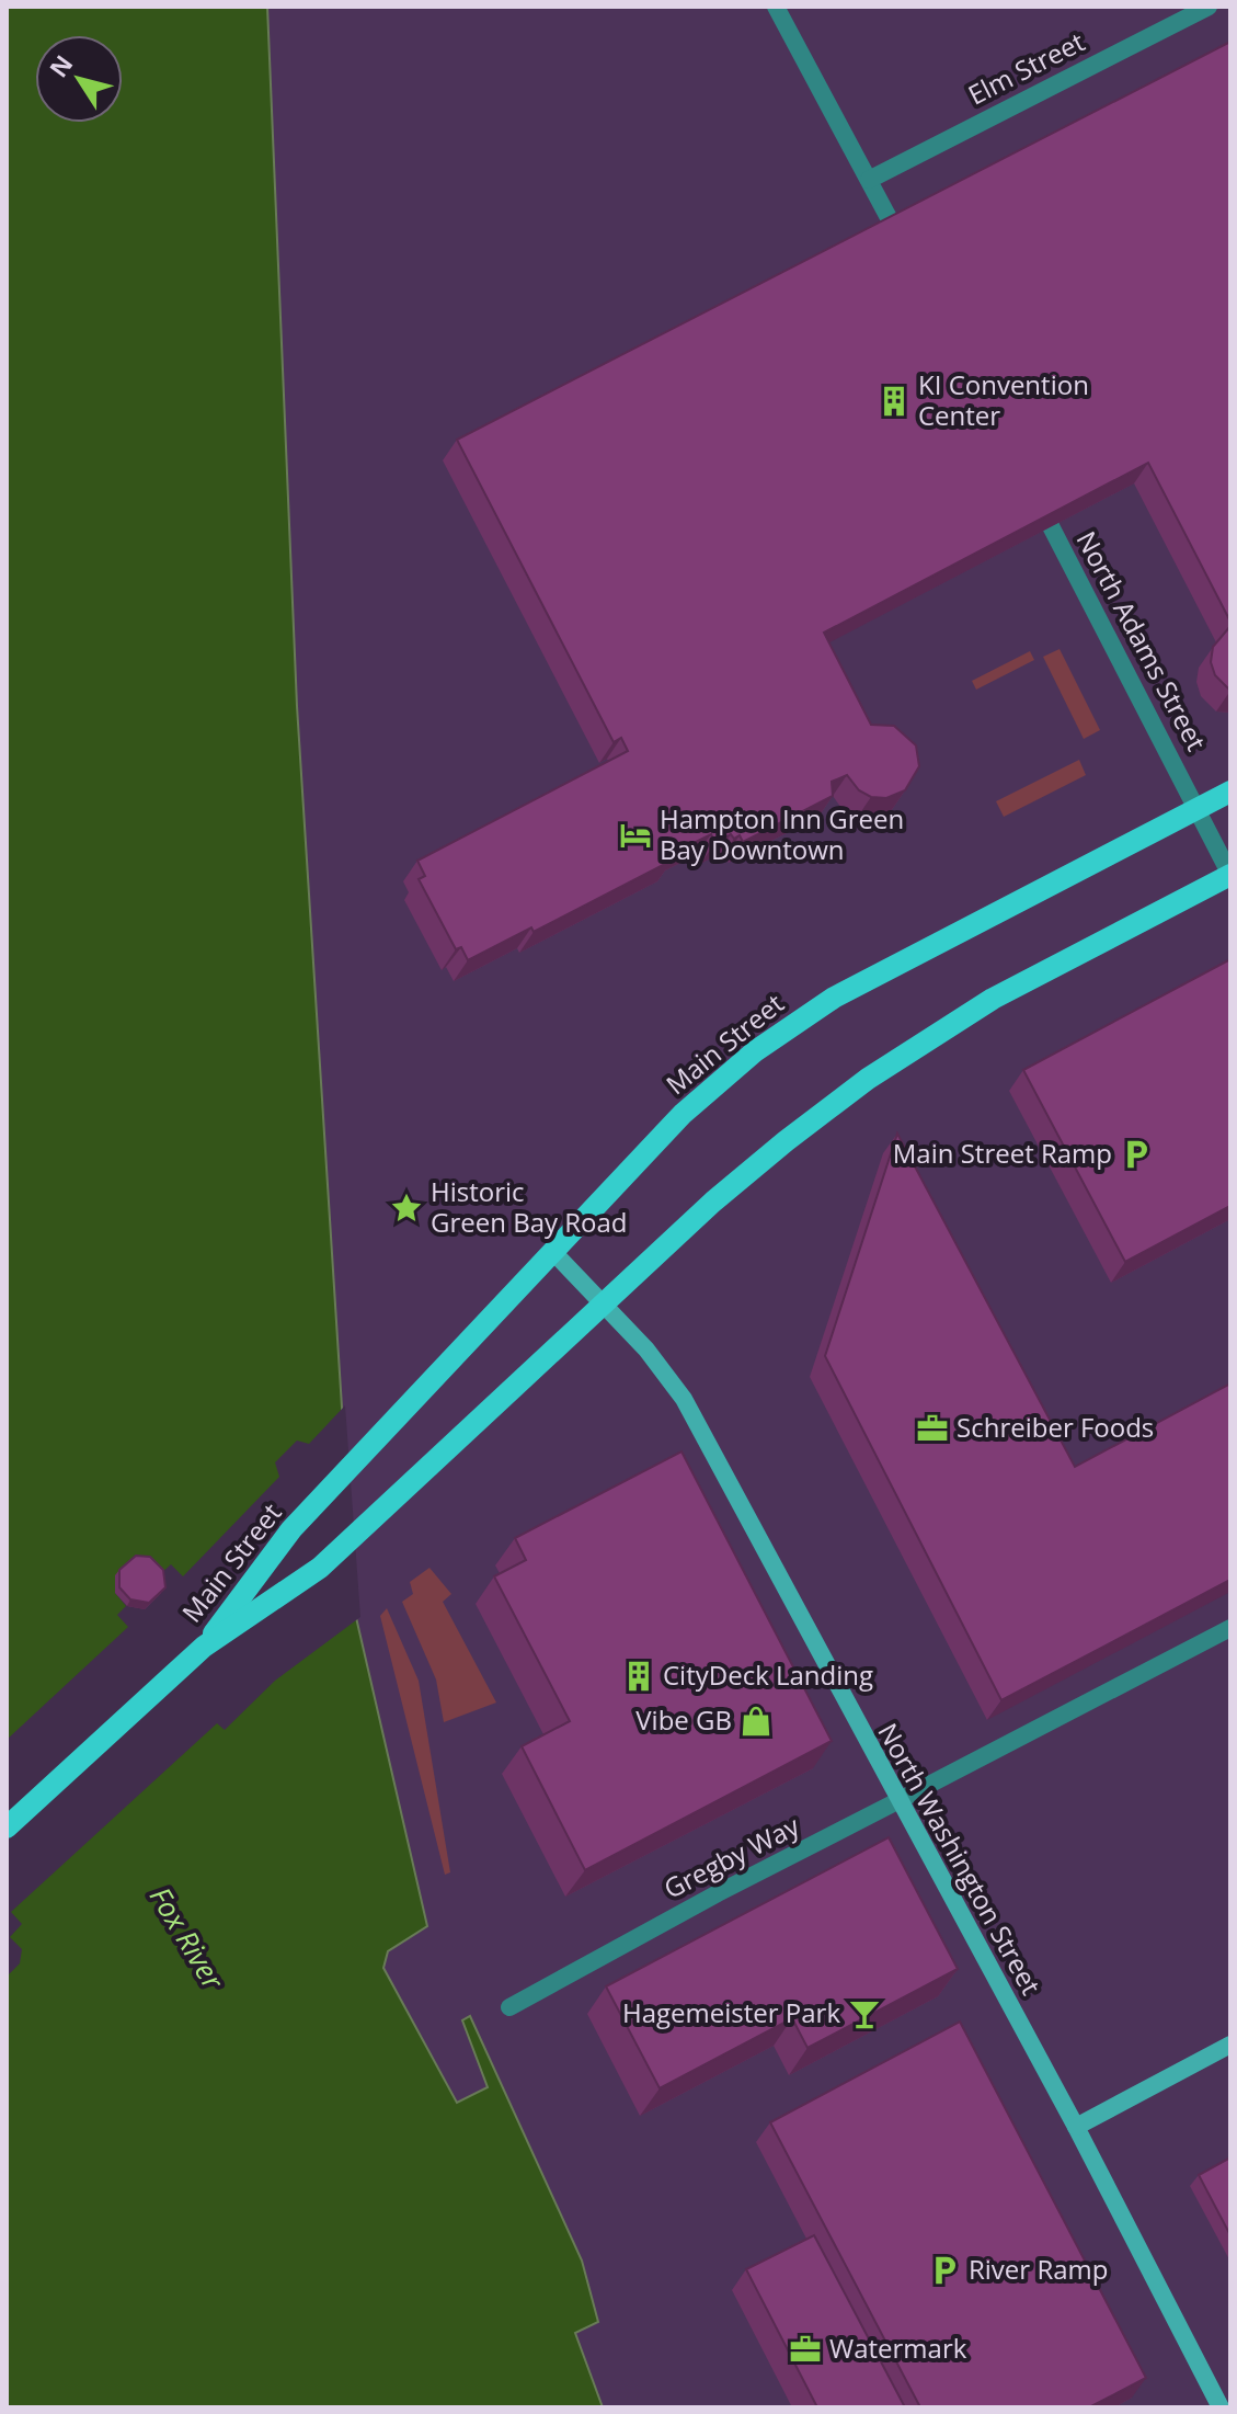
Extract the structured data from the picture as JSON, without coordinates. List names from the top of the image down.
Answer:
{
  "streets": {
    "main road": ["Main Street"],
    "street": [
      "Elm Street",
      "North Adams Street",
      "Gregby Way",
      "North Washington Street"
    ]
  },
  "crossings": [
    ["North Adams Street", "Main Street"],
    ["Main Street", "North Washington Street"],
    ["Gregby Way", "North Washington Street"]
  ],
  "water": ["Fox River"],
  "places": {
    "building": ["KI Convention Center", "CityDeck Landing"],
    "hotel": ["Hampton Inn Green Bay Downtown"],
    "parking": ["Main Street Ramp", "River Ramp"],
    "place": ["Historic Green Bay Road"],
    "office": ["Schreiber Foods", "Watermark"],
    "shop": ["Vibe GB"],
    "bar": ["Hagemeister Park"]
  },
  "north": "top left"
}
